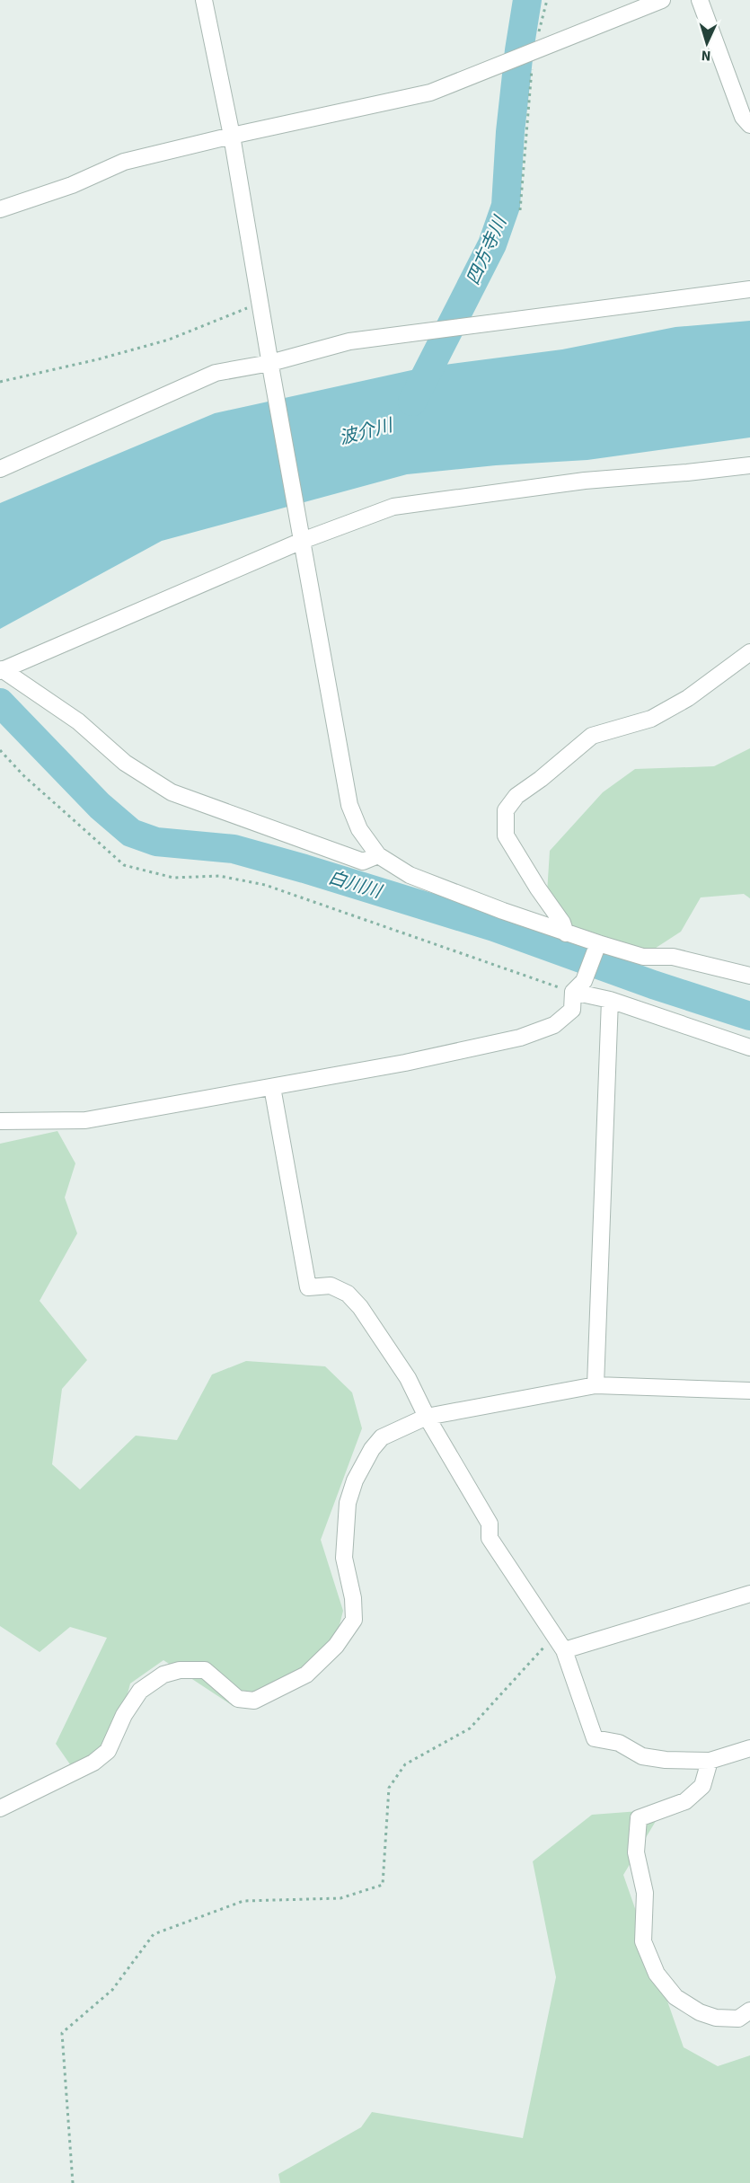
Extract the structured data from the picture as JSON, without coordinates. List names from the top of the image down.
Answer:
{
  "water": ["四方寺川", "波介川", "白川川"],
  "north": "bottom"
}
